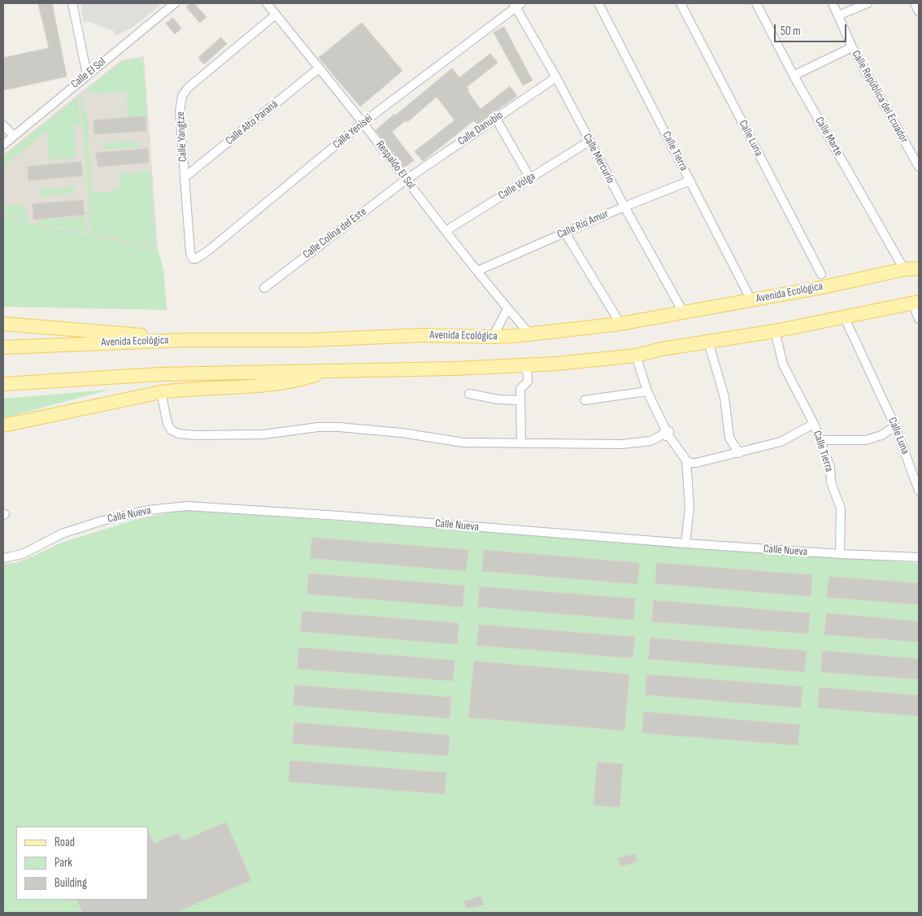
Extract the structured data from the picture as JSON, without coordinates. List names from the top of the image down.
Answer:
{
  "streets": {
    "main road": ["Avenida Ecológica"],
    "street": [
      "Calle El Sol",
      "Calle República del Ecuador",
      "Calle Alto Paraná",
      "Calle Danubio",
      "Calle Yeniséi",
      "Calle Yangtze",
      "Calle Marte",
      "Calle Luna",
      "Calle Tierra",
      "Calle Mercurio",
      "Respaldo El Sol",
      "Calle Volga",
      "Calle Río Amur",
      "Calle Colina del Este",
      "Calle Nueva"
    ]
  },
  "crossings": [
    ["Calle Alto Paraná", "Calle Yangtze"],
    ["Calle Alto Paraná", "Respaldo El Sol"],
    ["Calle Danubio", "Calle Mercurio"],
    ["Calle Danubio", "Respaldo El Sol"],
    ["Calle Danubio", "Calle Colina del Este"],
    ["Calle Yeniséi", "Calle Yangtze"],
    ["Calle Yeniséi", "Calle Mercurio"],
    ["Calle Yeniséi", "Respaldo El Sol"],
    ["Calle Yangtze", "Respaldo El Sol"],
    ["Calle Marte", "Avenida Ecológica"],
    ["Calle Tierra", "Calle Río Amur"],
    ["Calle Tierra", "Avenida Ecológica"],
    ["Calle Tierra", "Calle Nueva"],
    ["Calle Mercurio", "Calle Volga"],
    ["Calle Mercurio", "Calle Río Amur"],
    ["Calle Mercurio", "Avenida Ecológica"],
    ["Respaldo El Sol", "Calle Volga"],
    ["Respaldo El Sol", "Calle Río Amur"],
    ["Respaldo El Sol", "Calle Colina del Este"],
    ["Respaldo El Sol", "Avenida Ecológica"]
  ],
  "legend": ["Road", "Park", "Building"],
  "scale_bar": "50 m"
}
